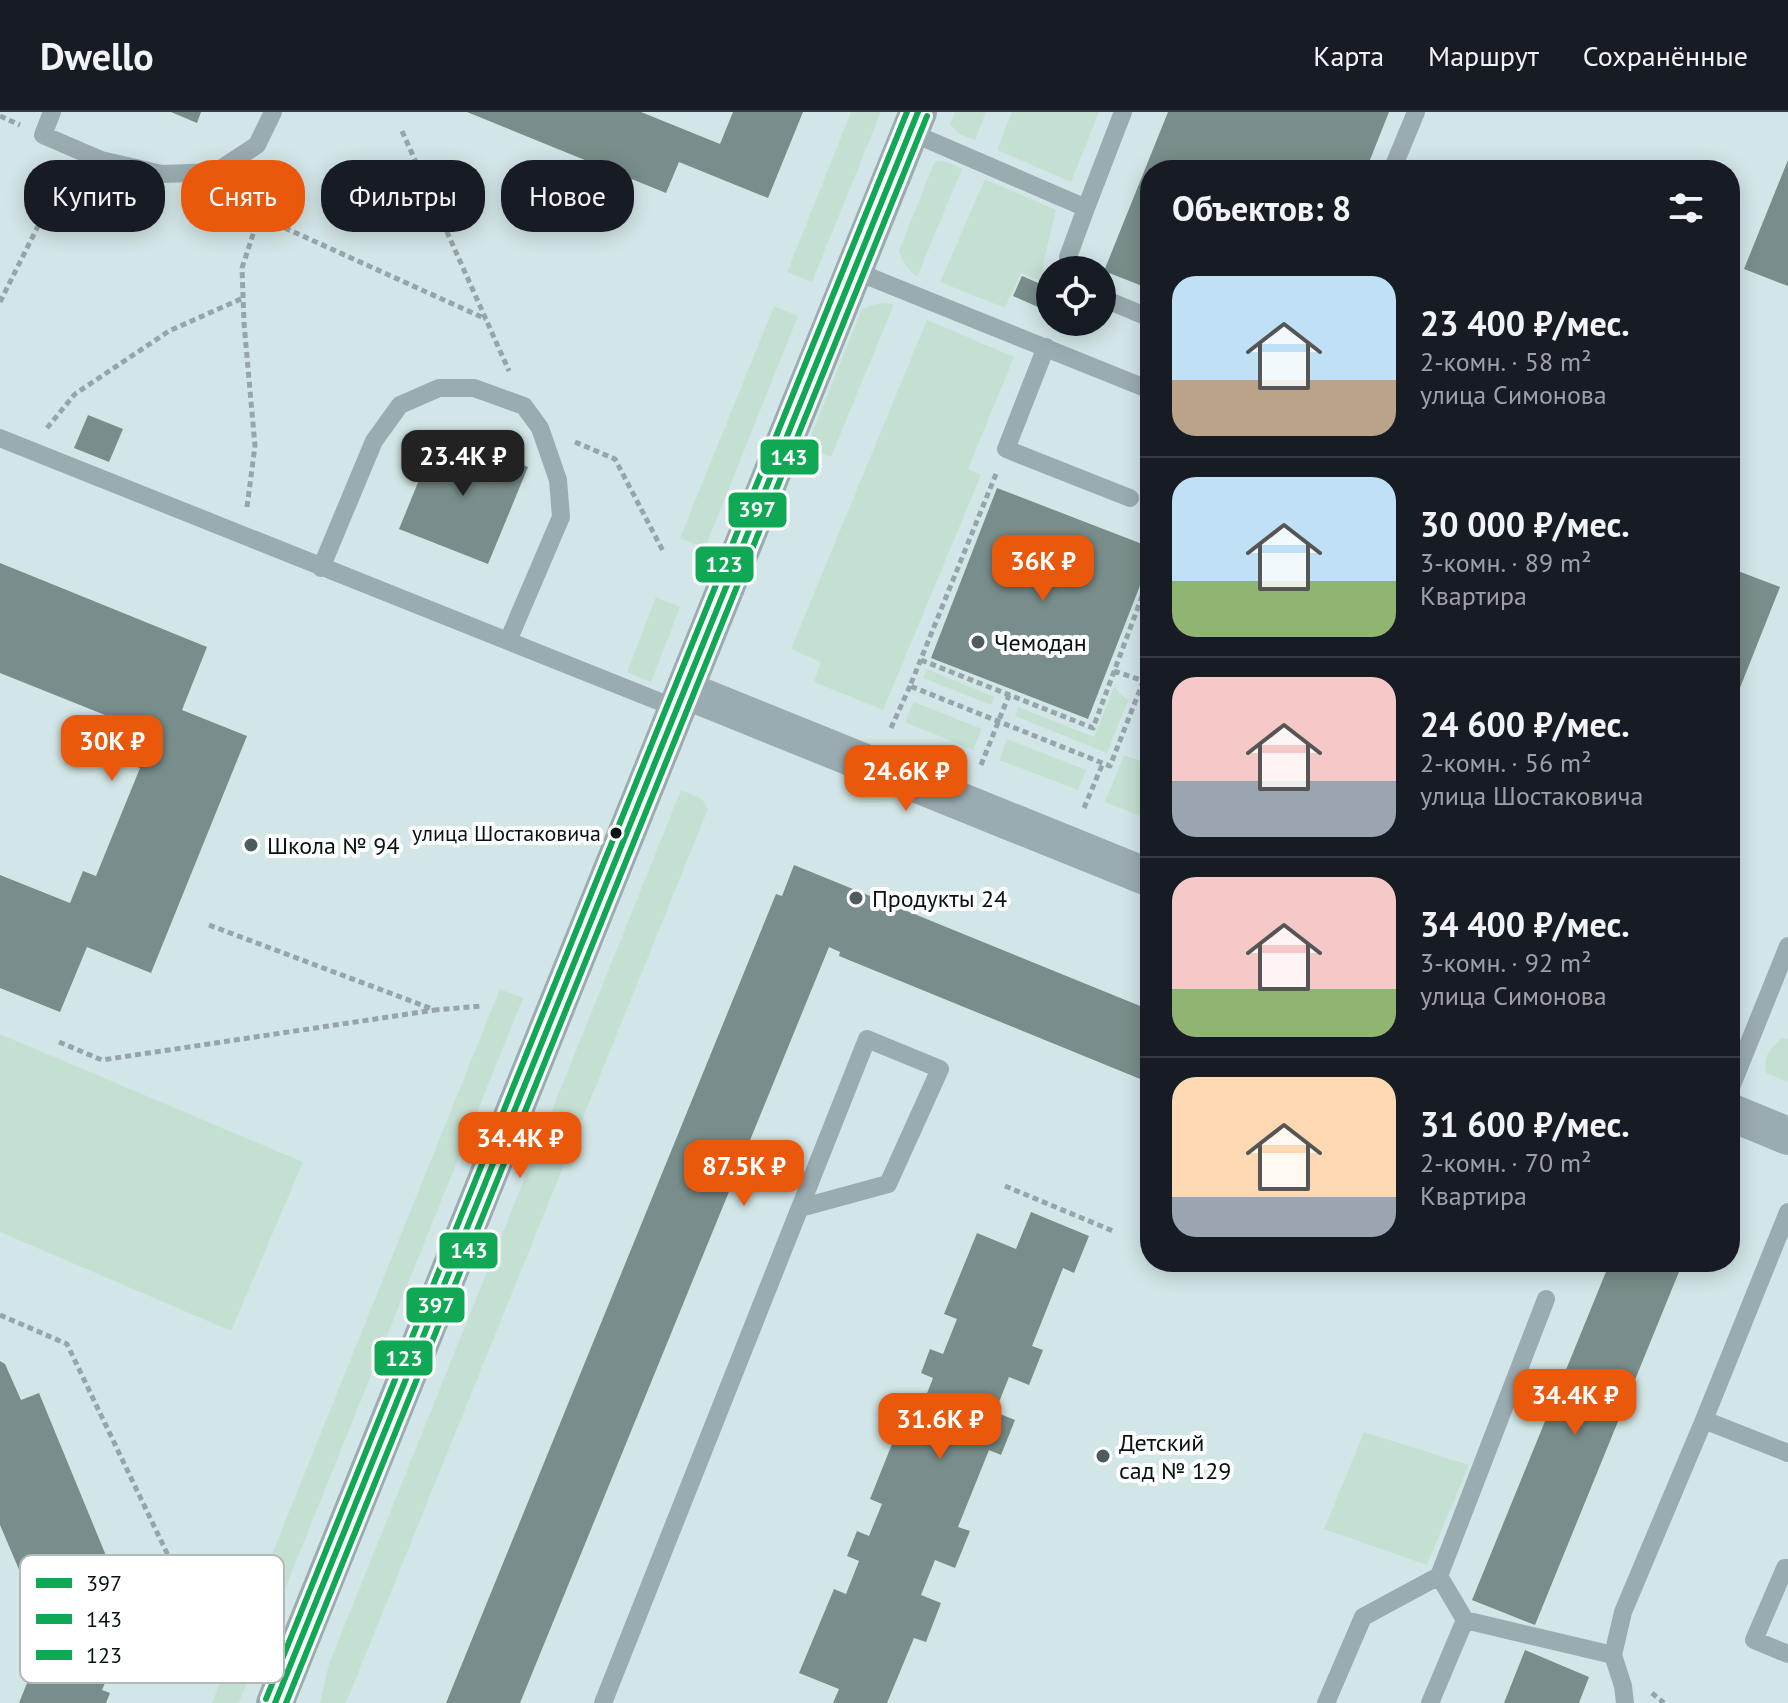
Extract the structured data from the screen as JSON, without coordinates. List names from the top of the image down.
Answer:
{
  "places": [
    "Чемодан",
    "улица Шостаковича",
    "Школа № 94",
    "Продукты 24",
    "Детский сад № 129"
  ],
  "lines": ["transit line 397", "transit line 123", "transit line 143"],
  "legend": ["397", "143", "123"],
  "page": {
    "header": "Dwello",
    "nav": ["Карта", "Маршрут", "Сохранённые"],
    "chip": [
      "Купить",
      "Снять",
      "Фильтры",
      "Новое"
    ],
    "heading": "Объектов: 8",
    "list": [
      {
        "name": "23 400 ₽/мес.",
        "note": "2-комн. · 58 m² · улица Симонова"
      },
      {
        "name": "30 000 ₽/мес.",
        "note": "3-комн. · 89 m² · Квартира"
      },
      {
        "name": "24 600 ₽/мес.",
        "note": "2-комн. · 56 m² · улица Шостаковича"
      },
      {
        "name": "34 400 ₽/мес.",
        "note": "3-комн. · 92 m² · улица Симонова"
      },
      {
        "name": "31 600 ₽/мес.",
        "note": "2-комн. · 70 m² · Квартира"
      }
    ],
    "price": [
      "23.4K ₽",
      "36K ₽",
      "30K ₽",
      "24.6K ₽",
      "34.4K ₽",
      "87.5K ₽",
      "34.4K ₽",
      "31.6K ₽"
    ]
  }
}
